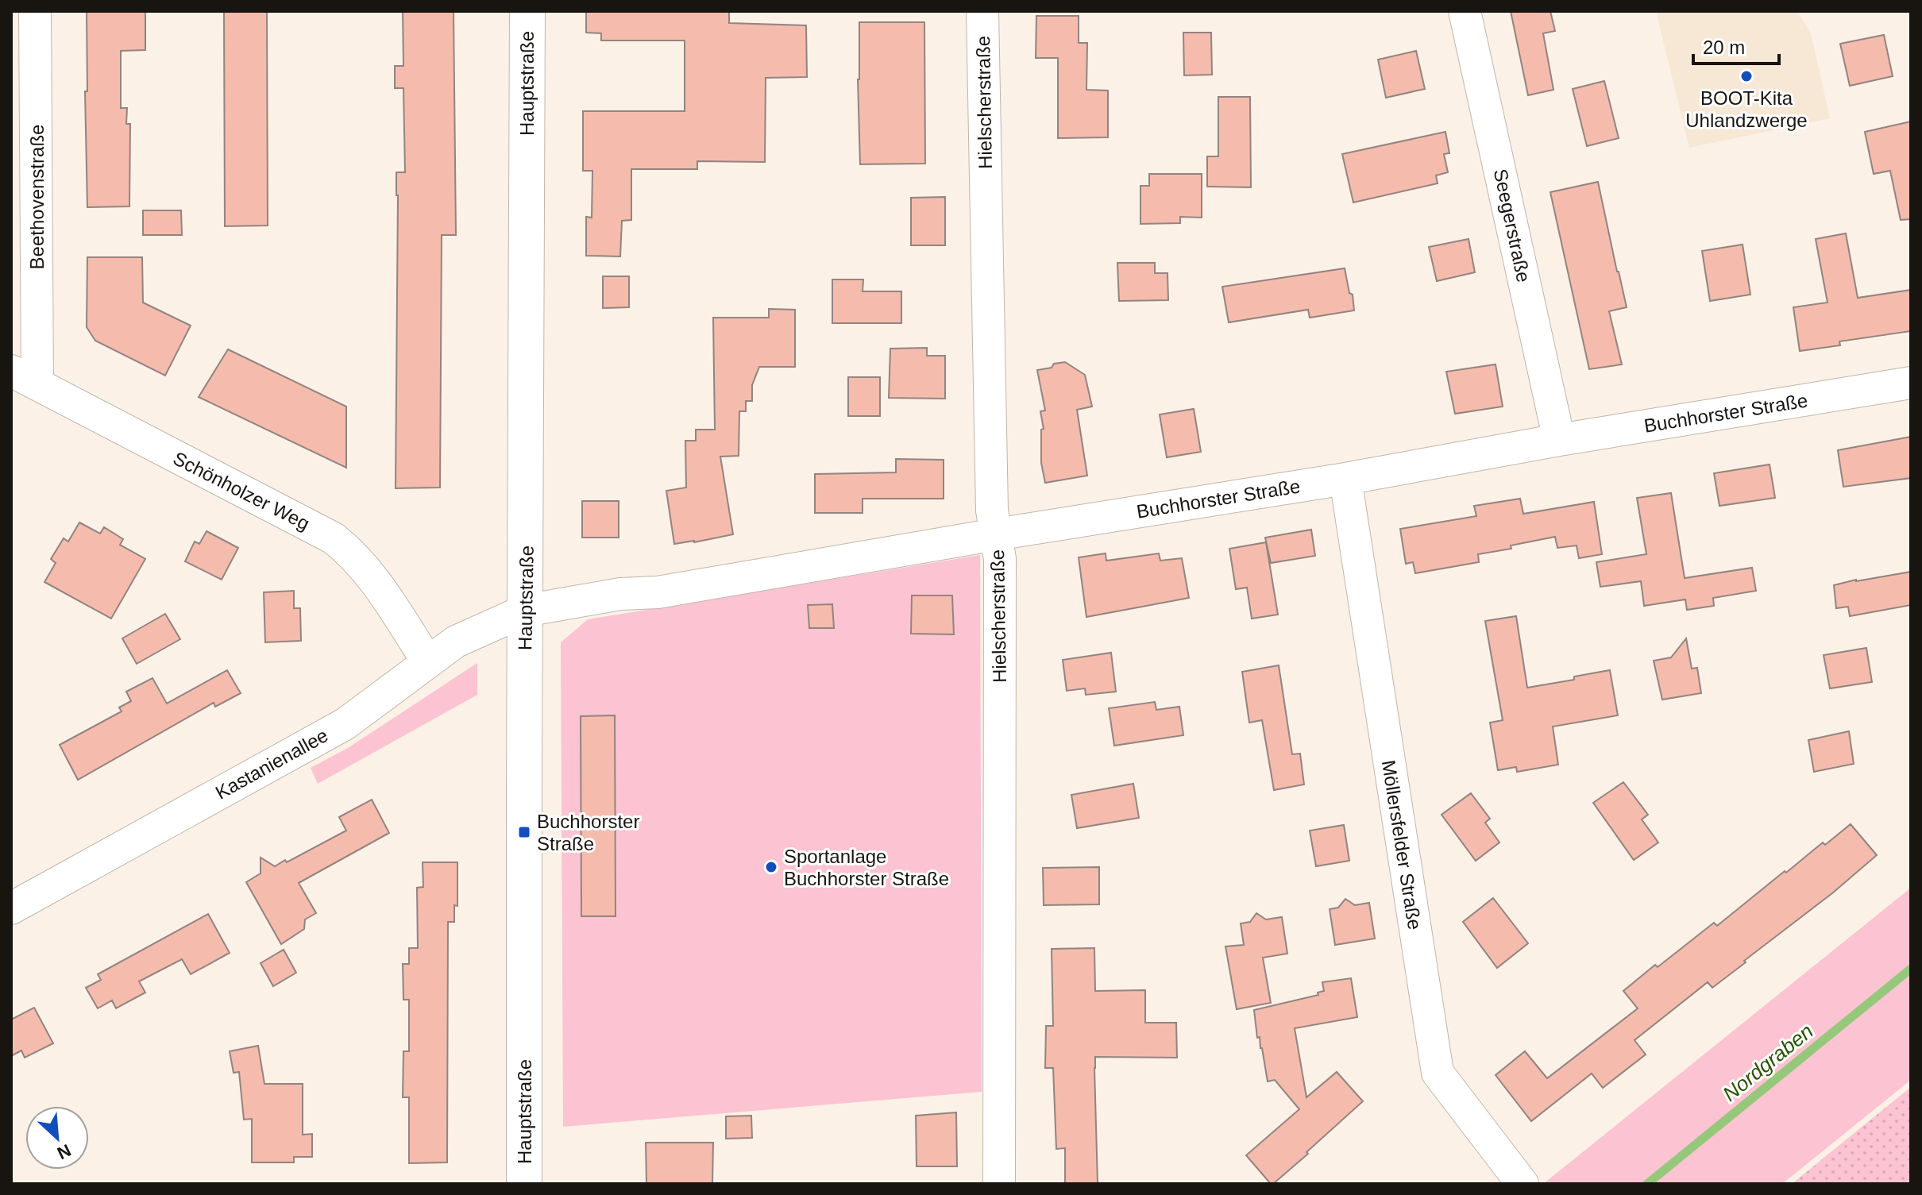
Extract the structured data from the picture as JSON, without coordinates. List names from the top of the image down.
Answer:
{
  "streets": {
    "main road": ["Hauptstraße"],
    "street": [
      "Hielscherstraße",
      "Beethovenstraße",
      "Seegerstraße",
      "Buchhorster Straße",
      "Schönholzer Weg",
      "Kastanienallee",
      "Möllersfelder Straße"
    ]
  },
  "crossings": [
    ["Hauptstraße", "Buchhorster Straße"],
    ["Hauptstraße", "Kastanienallee"],
    ["Hielscherstraße", "Buchhorster Straße"],
    ["Beethovenstraße", "Schönholzer Weg"],
    ["Seegerstraße", "Buchhorster Straße"],
    ["Buchhorster Straße", "Kastanienallee"],
    ["Buchhorster Straße", "Möllersfelder Straße"],
    ["Schönholzer Weg", "Kastanienallee"]
  ],
  "water": ["Nordgraben"],
  "places": {
    "other": ["BOOT-Kita Uhlandzwerge", "Sportanlage Buchhorster Straße"],
    "transit": ["Buchhorster Straße"]
  },
  "scale_bar": "20 m",
  "north": "bottom right"
}
